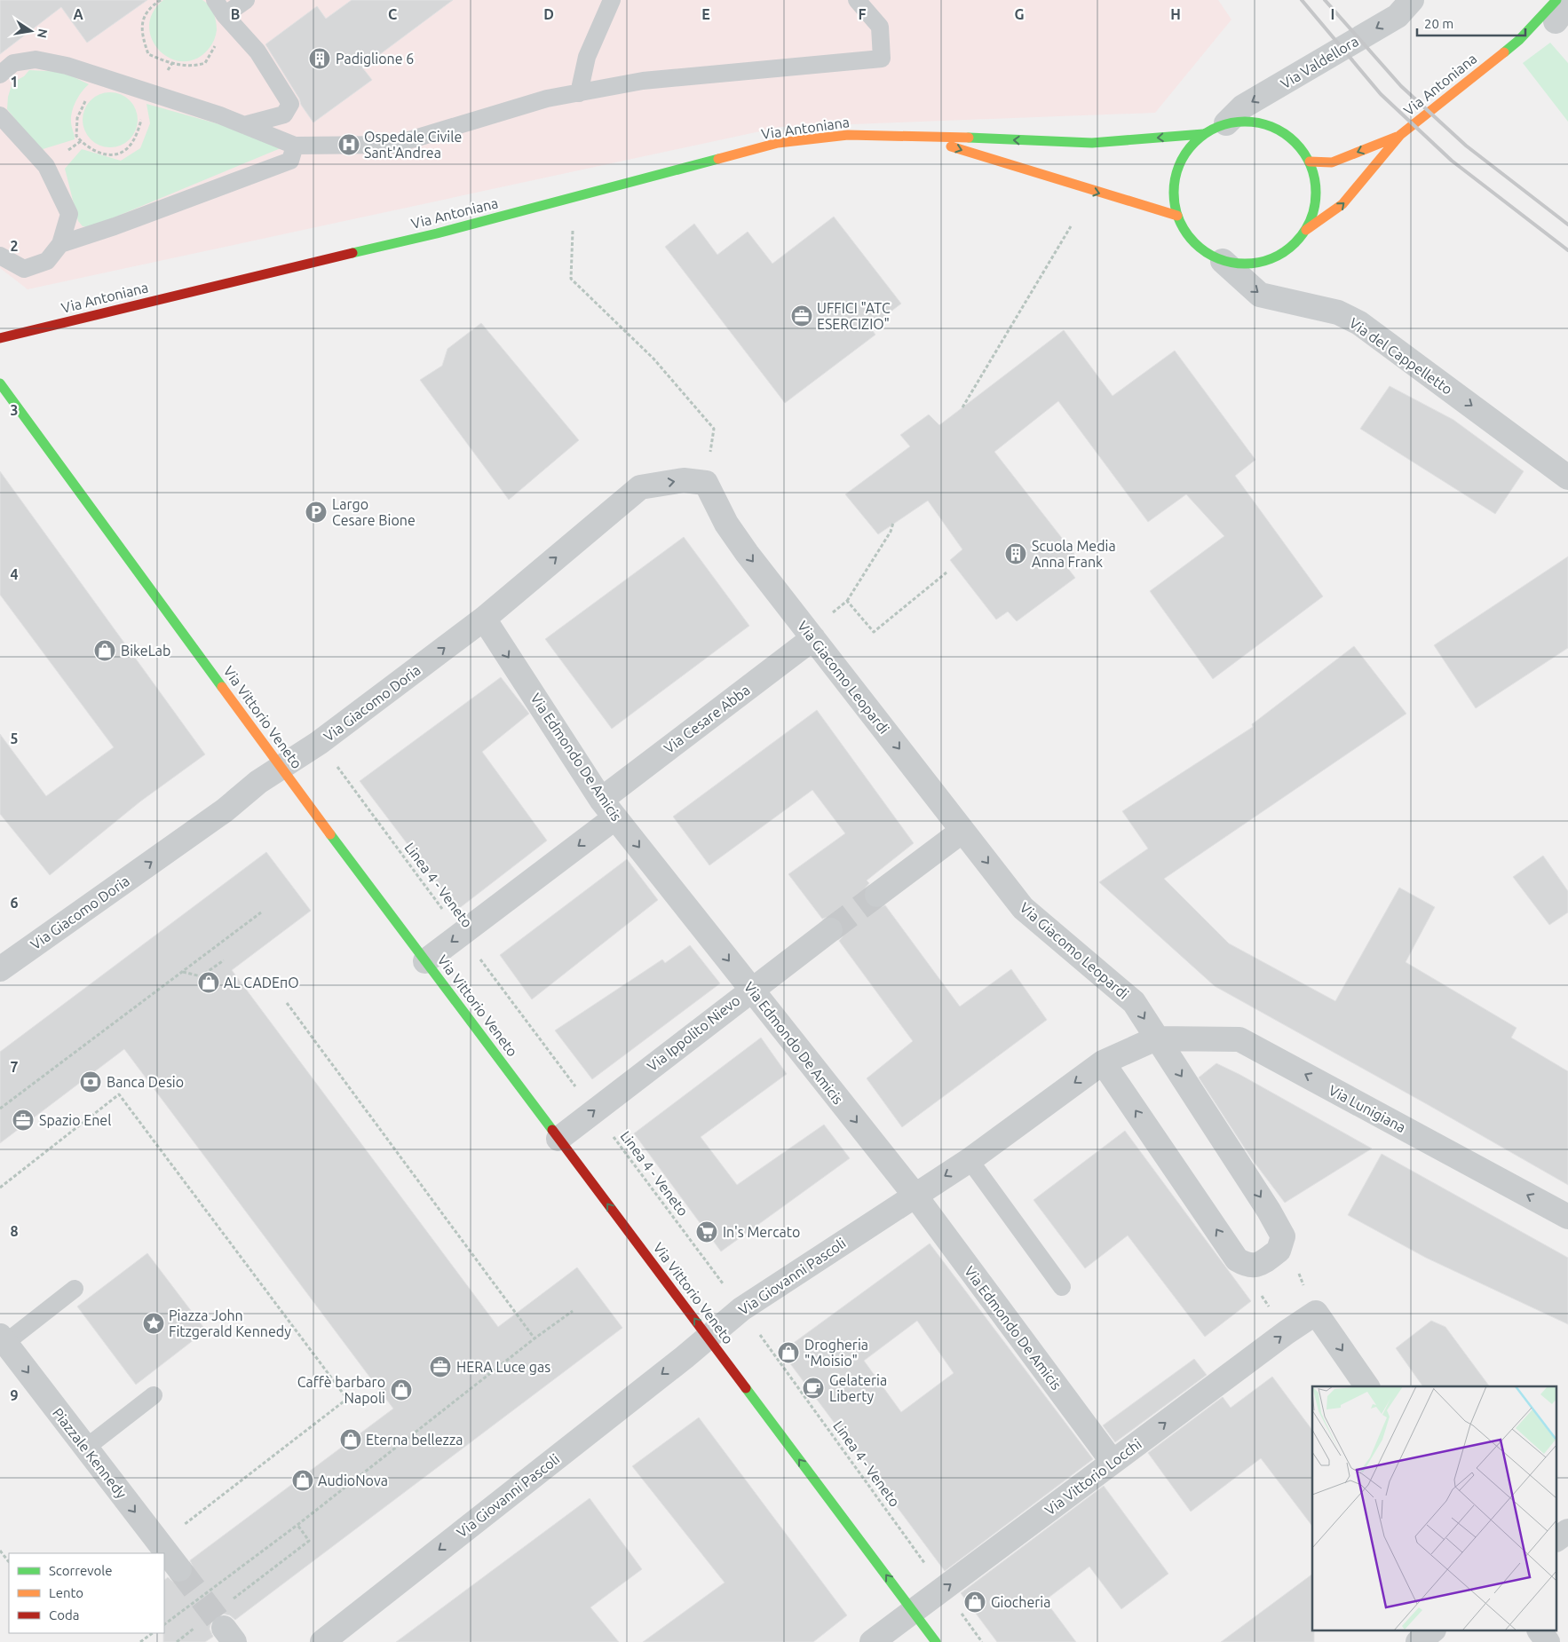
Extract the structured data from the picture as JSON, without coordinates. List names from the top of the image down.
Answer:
{
  "streets": {
    "street": [
      "Via Valdellora",
      "Via Antoniana",
      "Via del Cappelletto",
      "Via Giacomo Leopardi",
      "Via Giacomo Doria",
      "Via Vittorio Veneto",
      "Via Cesare Abba",
      "Via Edmondo De Amicis",
      "Via Ippolito Nievo",
      "Via Lunigiana",
      "Via Giovanni Pascoli",
      "Piazzale Kennedy",
      "Via Vittorio Locchi"
    ],
    "path": ["Linea 4 - Veneto"]
  },
  "crossings": [
    ["Via Valdellora", "Via Antoniana"],
    ["Via Valdellora", "Via del Cappelletto"],
    ["Via Antoniana", "Via del Cappelletto"],
    ["Via Giacomo Leopardi", "Via Giacomo Doria"],
    ["Via Giacomo Leopardi", "Via Cesare Abba"],
    ["Via Giacomo Leopardi", "Via Lunigiana"],
    ["Via Giacomo Leopardi", "Via Giovanni Pascoli"],
    ["Via Giacomo Doria", "Via Vittorio Veneto"],
    ["Via Giacomo Doria", "Via Edmondo De Amicis"],
    ["Via Giacomo Doria", "Linea 4 - Veneto"],
    ["Via Vittorio Veneto", "Via Cesare Abba"],
    ["Via Vittorio Veneto", "Via Ippolito Nievo"],
    ["Via Vittorio Veneto", "Via Giovanni Pascoli"],
    ["Via Vittorio Veneto", "Via Vittorio Locchi"],
    ["Via Cesare Abba", "Via Edmondo De Amicis"],
    ["Via Cesare Abba", "Linea 4 - Veneto"],
    ["Via Edmondo De Amicis", "Via Ippolito Nievo"],
    ["Via Edmondo De Amicis", "Via Giovanni Pascoli"],
    ["Via Edmondo De Amicis", "Via Vittorio Locchi"],
    ["Linea 4 - Veneto", "Via Ippolito Nievo"],
    ["Linea 4 - Veneto", "Via Giovanni Pascoli"],
    ["Linea 4 - Veneto", "Via Vittorio Locchi"],
    ["Via Lunigiana", "Via Giovanni Pascoli"]
  ],
  "one_way": [
    "Via Valdellora",
    "Via del Cappelletto",
    "Via Giacomo Doria",
    "Via Vittorio Veneto",
    "Via Cesare Abba",
    "Via Edmondo De Amicis",
    "Via Lunigiana",
    "Via Giovanni Pascoli",
    "Piazzale Kennedy",
    "Via Vittorio Locchi"
  ],
  "places": {
    "building": ["Padiglione 6", "Scuola Media Anna Frank"],
    "hospital": ["Ospedale Civile Sant'Andrea"],
    "office": ["UFFICI \"ATC ESERCIZIO\"", "Spazio Enel", "HERA Luce gas"],
    "parking": ["Largo Cesare Bione"],
    "shop": [
      "BikeLab",
      "AL CADEπO",
      "Drogheria \"Moisio\"",
      "Caffè barbaro Napoli",
      "Eterna bellezza",
      "AudioNova",
      "Giocheria"
    ],
    "bank": ["Banca Desio"],
    "supermarket": ["In's Mercato"],
    "place": ["Piazza John Fitzgerald Kennedy"],
    "cafe": ["Gelateria Liberty"]
  },
  "legend": ["Scorrevole", "Lento", "Coda"],
  "scale_bar": "20 m",
  "north": "right",
  "grid": {
    "columns": [
      "A",
      "B",
      "C",
      "D",
      "E",
      "F",
      "G",
      "H",
      "I"
    ],
    "rows": [
      "1",
      "2",
      "3",
      "4",
      "5",
      "6",
      "7",
      "8",
      "9"
    ]
  }
}
